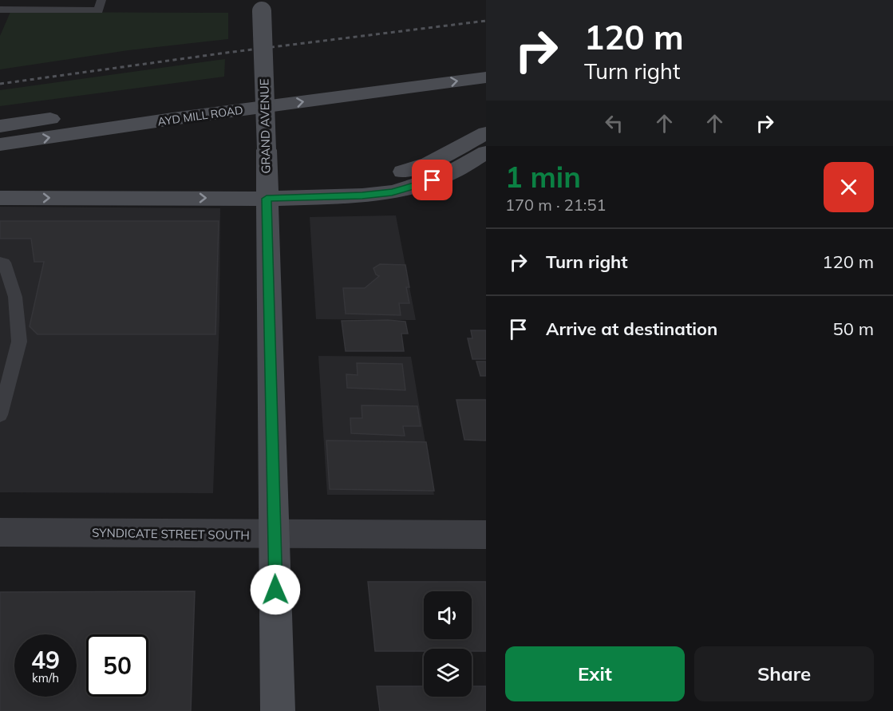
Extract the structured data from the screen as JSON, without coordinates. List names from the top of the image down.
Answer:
{
  "streets": {
    "main road": ["AYD MILL ROAD", "GRAND AVENUE"],
    "street": ["SYNDICATE STREET SOUTH"]
  },
  "crossings": [
    ["GRAND AVENUE", "SYNDICATE STREET SOUTH"]
  ],
  "page": {
    "turn": ["120 m", "Turn right"],
    "heading": ["1 min", "170 m · 21:51"],
    "list": [
      {
        "name": "Turn right",
        "value": "120 m"
      },
      {
        "name": "Arrive at destination",
        "value": "50 m"
      }
    ],
    "speed": "49 km/h",
    "limit": "50",
    "buttons": ["Exit", "Share"]
  }
}
